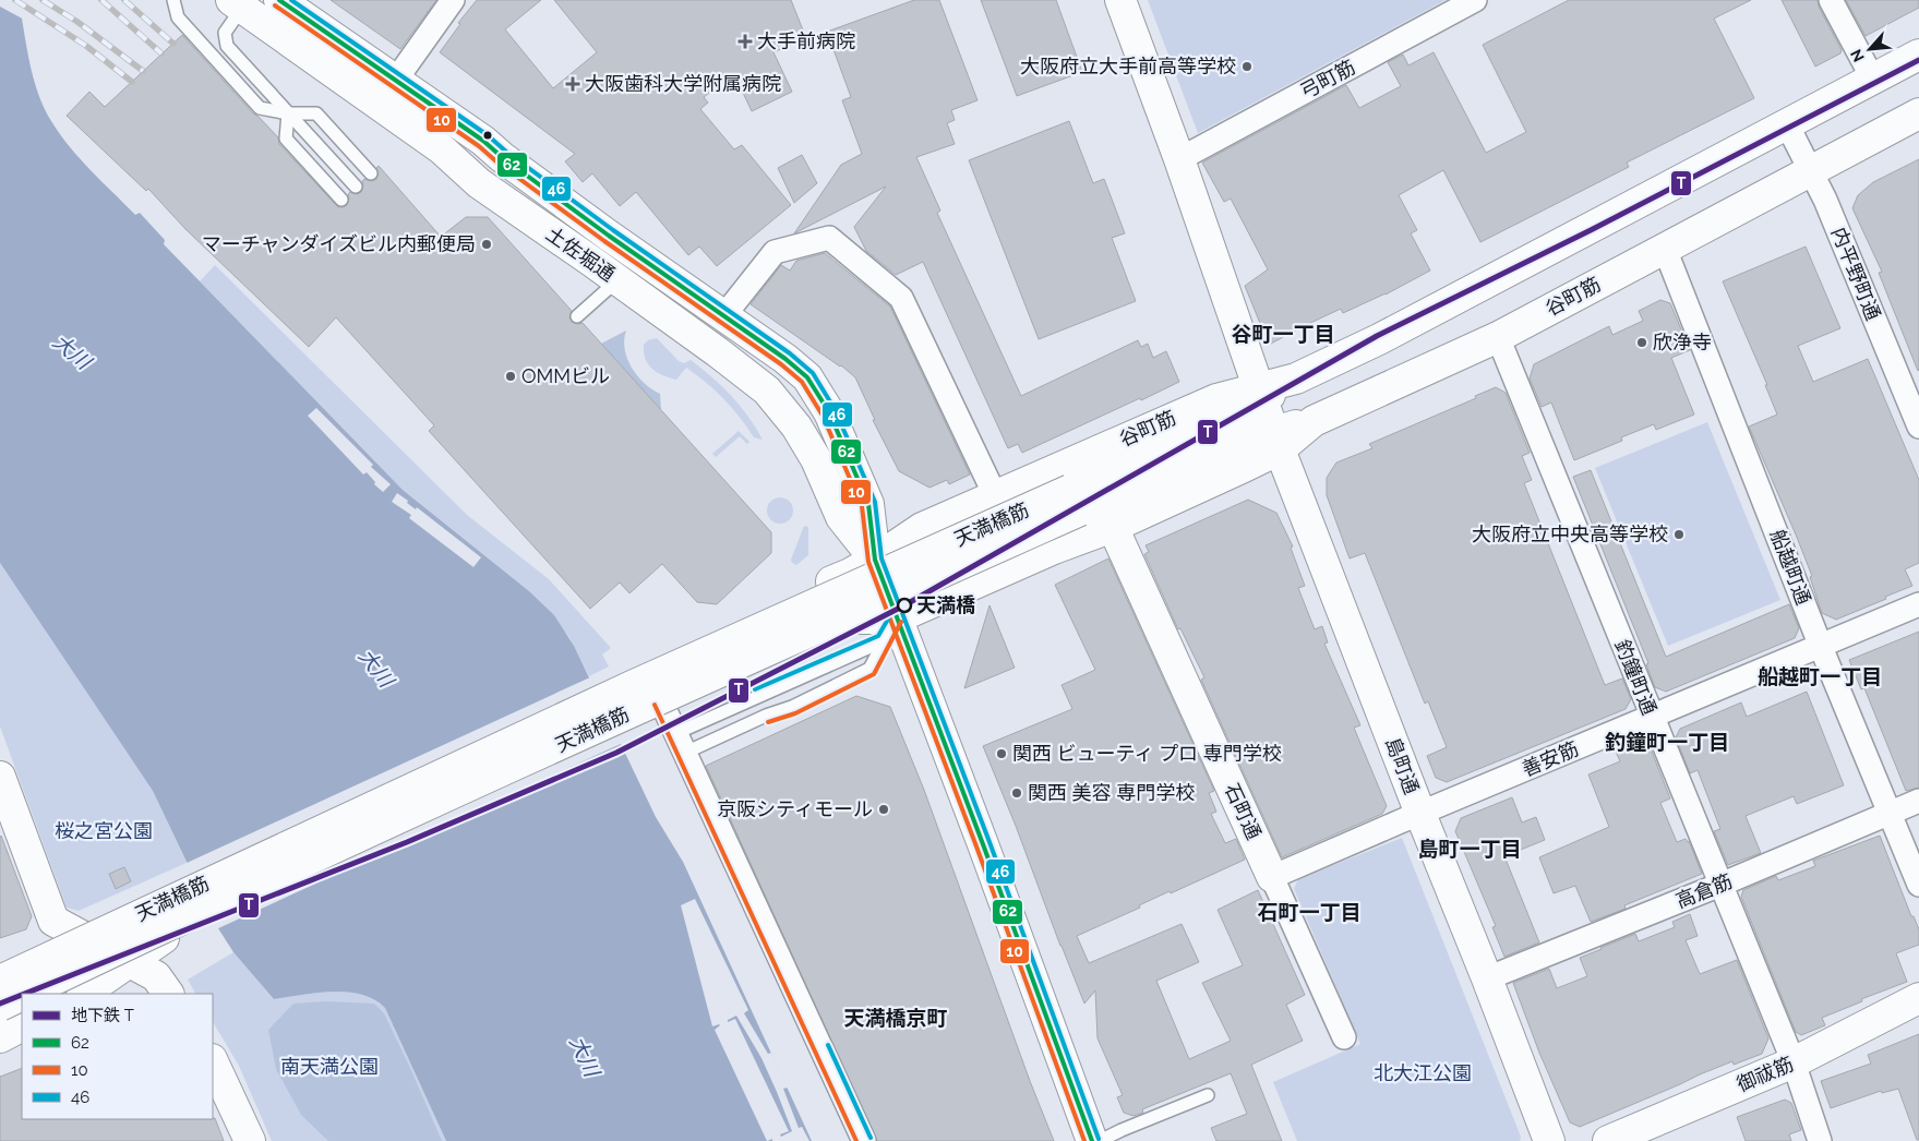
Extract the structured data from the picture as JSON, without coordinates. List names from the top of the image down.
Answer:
{
  "streets": {
    "main road": [
      "土佐堀通",
      "谷町筋",
      "天満橋筋",
      "島町通",
      "石町通",
      "御祓筋"
    ],
    "street": [
      "弓町筋",
      "内平野町通",
      "船越町通",
      "釣鐘町通",
      "善安筋",
      "高倉筋"
    ]
  },
  "crossings": [
    ["弓町筋", "島町通"],
    ["土佐堀通", "谷町筋"],
    ["土佐堀通", "天満橋筋"],
    ["内平野町通", "谷町筋"],
    ["谷町筋", "天満橋筋"],
    ["谷町筋", "船越町通"],
    ["谷町筋", "釣鐘町通"],
    ["谷町筋", "島町通"],
    ["天満橋筋", "島町通"],
    ["船越町通", "善安筋"],
    ["船越町通", "高倉筋"],
    ["釣鐘町通", "善安筋"],
    ["釣鐘町通", "高倉筋"],
    ["釣鐘町通", "御祓筋"],
    ["善安筋", "島町通"],
    ["善安筋", "石町通"],
    ["島町通", "高倉筋"]
  ],
  "districts": [
    "谷町一丁目",
    "船越町一丁目",
    "釣鐘町一丁目",
    "島町一丁目",
    "石町一丁目",
    "天満橋京町"
  ],
  "water": ["大川"],
  "parks": ["桜之宮公園", "南天満公園", "北大江公園"],
  "places": {
    "health": ["大手前病院", "大阪歯科大学附属病院"],
    "other": [
      "大阪府立大手前高等学校",
      "マーチャンダイズビル内郵便局",
      "欣浄寺",
      "OMMビル",
      "大阪府立中央高等学校",
      "天満橋",
      "関西 ビューティ プロ 専門学校",
      "関西 美容 専門学校",
      "京阪シティモール"
    ]
  },
  "lines": [
    "transit line 62",
    "transit line 46",
    "transit line 10",
    "metro line T"
  ],
  "legend": [
    "地下鉄 T",
    "62",
    "10",
    "46"
  ],
  "north": "bottom left"
}
